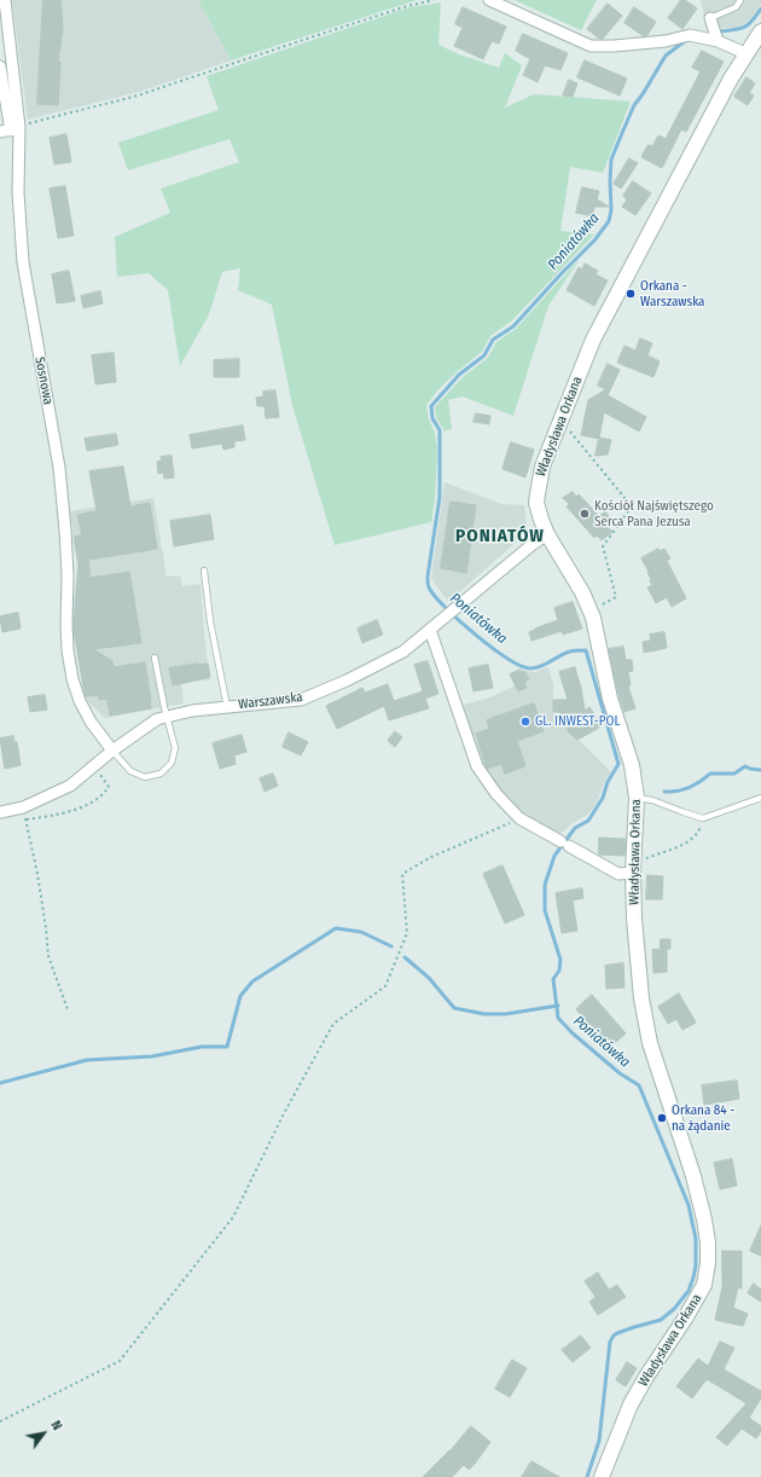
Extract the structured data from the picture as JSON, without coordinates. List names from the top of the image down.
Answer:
{
  "streets": {
    "street": ["Sosnowa", "Władysława Orkana", "Warszawska"]
  },
  "crossings": [
    ["Sosnowa", "Warszawska"],
    ["Władysława Orkana", "Warszawska"]
  ],
  "districts": ["PONIATÓW"],
  "water": ["Poniatówka"],
  "places": [
    "Orkana - Warszawska",
    "Kościół Najświętszego Serca Pana Jezusa",
    "GL. INWEST-POL",
    "Orkana 84 - na żądanie"
  ],
  "north": "top right"
}
